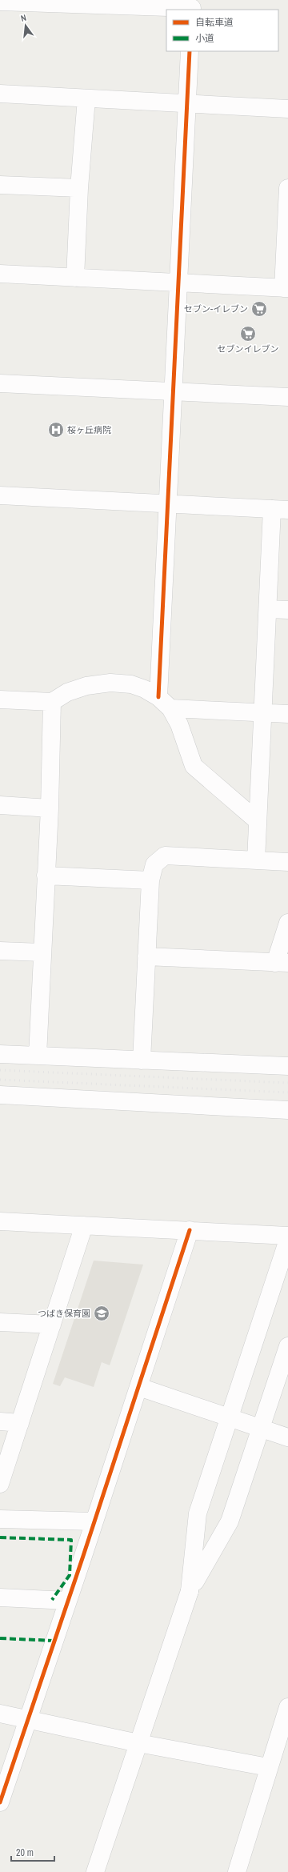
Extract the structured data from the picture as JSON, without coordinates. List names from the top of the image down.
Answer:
{
  "places": {
    "supermarket": ["セブン-イレブン", "セブンイレブン"],
    "hospital": ["桜ヶ丘病院"],
    "school or university": ["つばき保育園"]
  },
  "legend": ["自転車道", "小道"],
  "scale_bar": "20 m",
  "north": "top"
}
